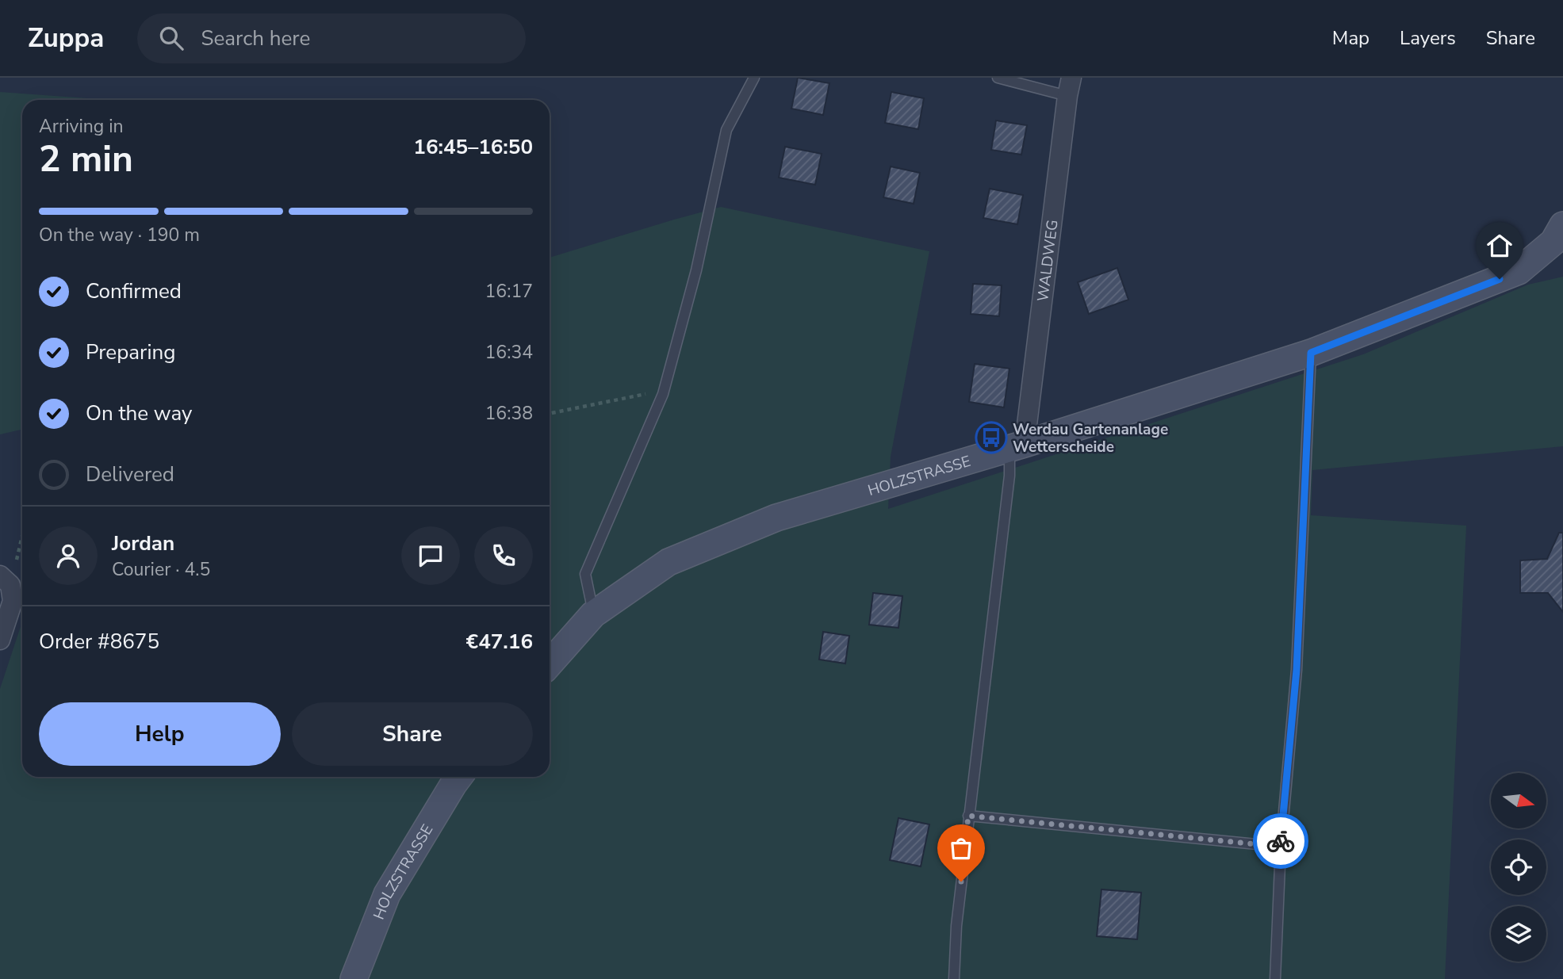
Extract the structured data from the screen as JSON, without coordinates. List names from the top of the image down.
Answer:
{
  "streets": {
    "street": ["WALDWEG", "HOLZSTRASSE"]
  },
  "crossings": [
    ["WALDWEG", "HOLZSTRASSE"]
  ],
  "places": {
    "bus stop": ["Werdau Gartenanlage Wetterscheide"]
  },
  "north": "right",
  "page": {
    "header": "Zuppa",
    "search": "Search here",
    "nav": ["Map", "Layers", "Share"],
    "heading": ["2 min", "Arriving in", "16:45–16:50"],
    "panel": [
      "Jordan",
      "Courier · 4.5",
      "Order #8675",
      "€47.16"
    ],
    "bar": "On the way · 190 m",
    "list": [
      ["Confirmed", "16:17"],
      ["Preparing", "16:34"],
      ["On the way", "16:38"],
      "Delivered"
    ],
    "buttons": ["Help", "Share"]
  }
}
